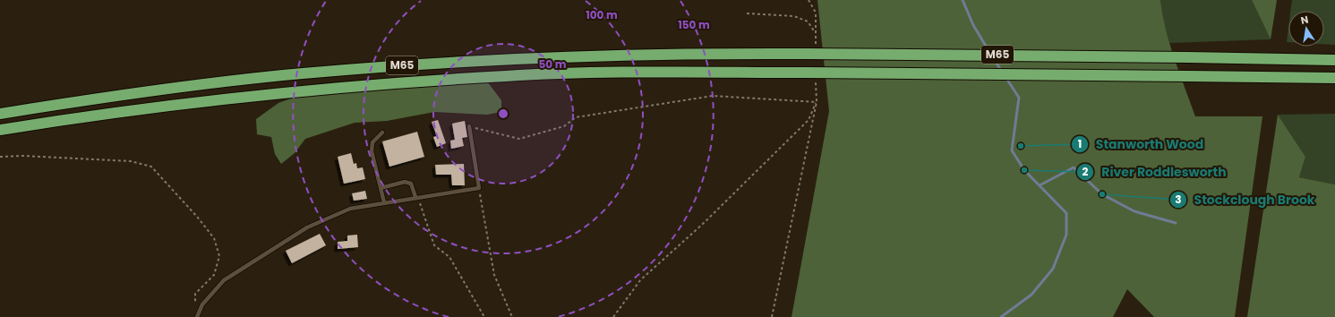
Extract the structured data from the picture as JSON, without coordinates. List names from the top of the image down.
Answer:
{
  "streets": {
    "highway": ["M65"]
  },
  "places": ["Stanworth Wood", "River Roddlesworth", "Stockclough Brook"],
  "north": "top",
  "rings": ["100 m", "150 m", "50 m"]
}
